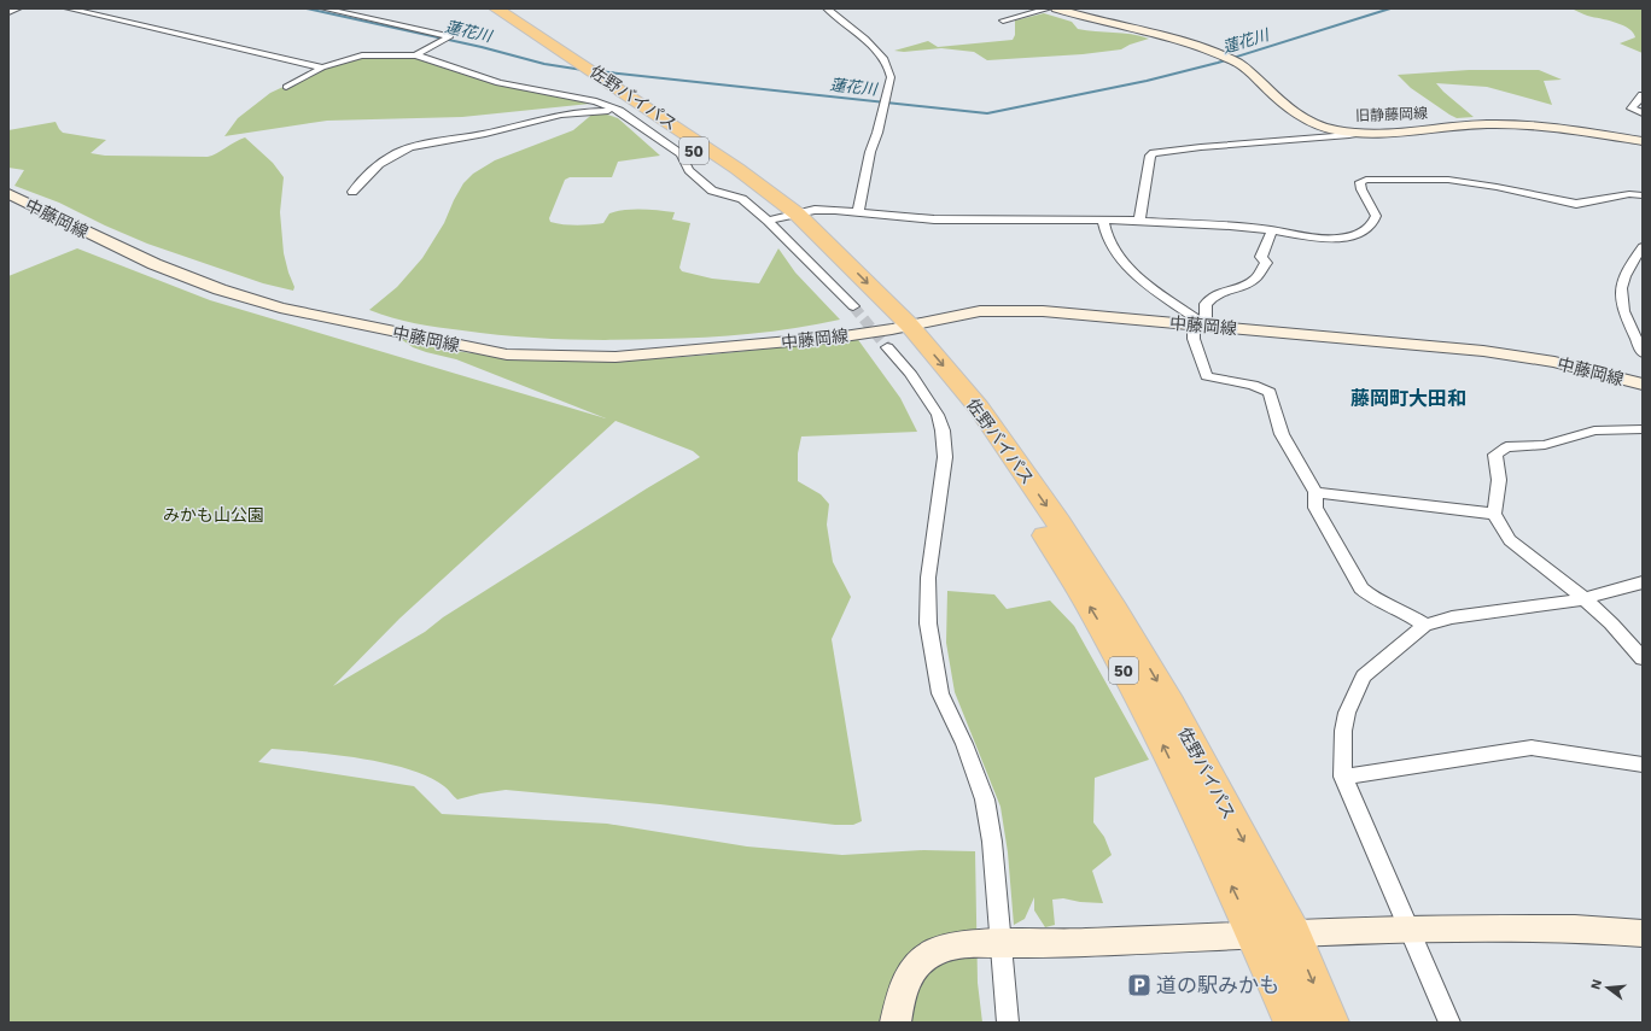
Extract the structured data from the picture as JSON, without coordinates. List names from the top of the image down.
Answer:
{
  "streets": {
    "highway": ["佐野バイパス", "50"],
    "main road": ["旧静藤岡線", "中藤岡線"]
  },
  "crossings": [
    ["佐野バイパス", "中藤岡線"]
  ],
  "districts": ["藤岡町大田和"],
  "water": ["蓮花川"],
  "parks": ["みかも山公園"],
  "places": {
    "parking": ["道の駅みかも"]
  },
  "north": "left"
}
